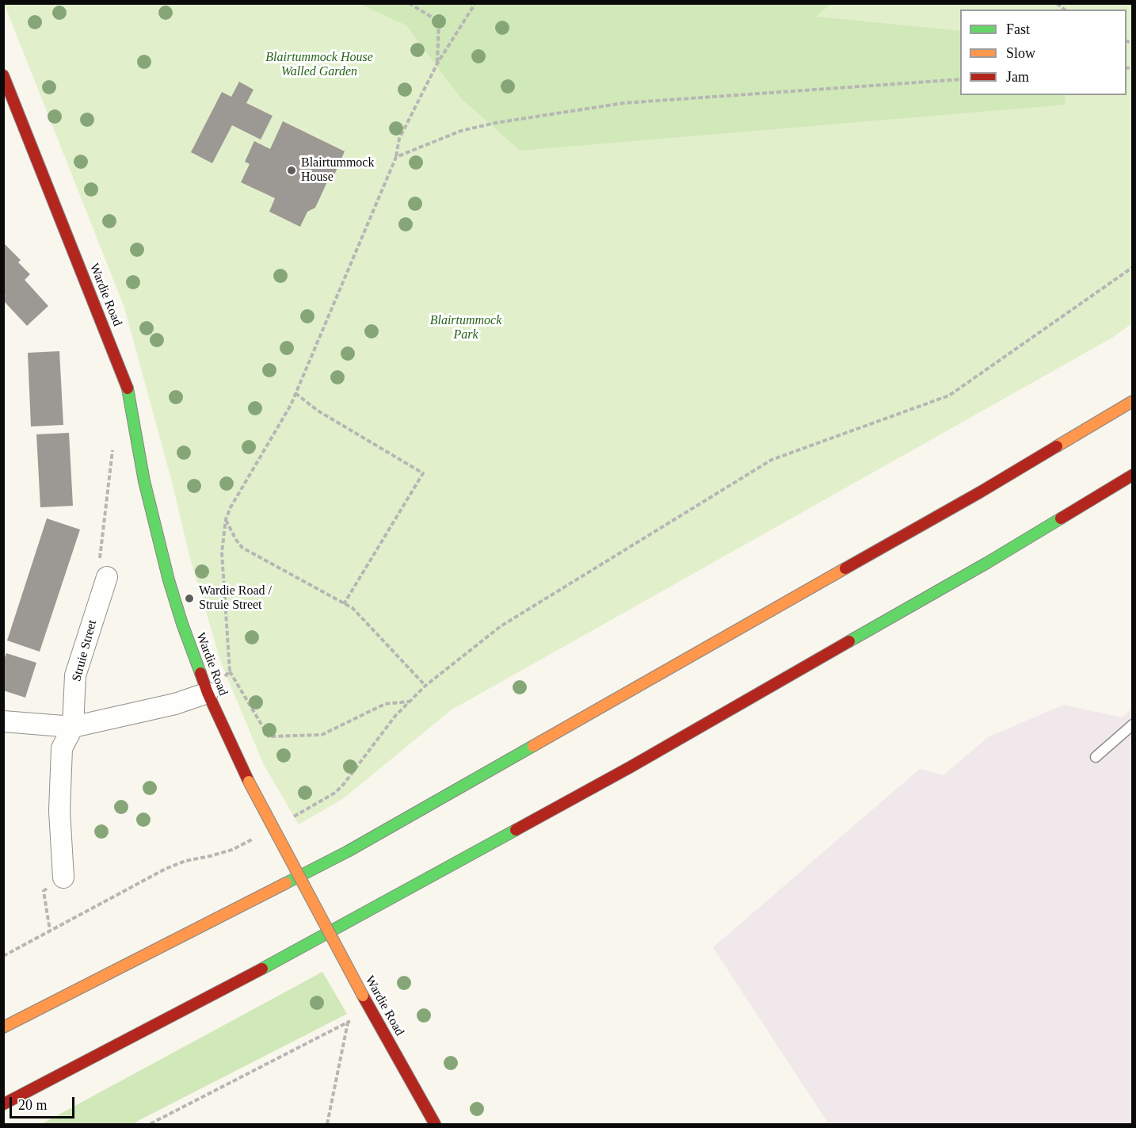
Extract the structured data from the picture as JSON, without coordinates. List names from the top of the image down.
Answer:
{
  "streets": {
    "main road": ["Wardie Road"],
    "street": ["Struie Street"]
  },
  "parks": ["Blairtummock House Walled Garden", "Blairtummock Park"],
  "places": ["Blairtummock House", "Wardie Road / Struie Street"],
  "legend": ["Fast", "Slow", "Jam"],
  "scale_bar": "20 m"
}
